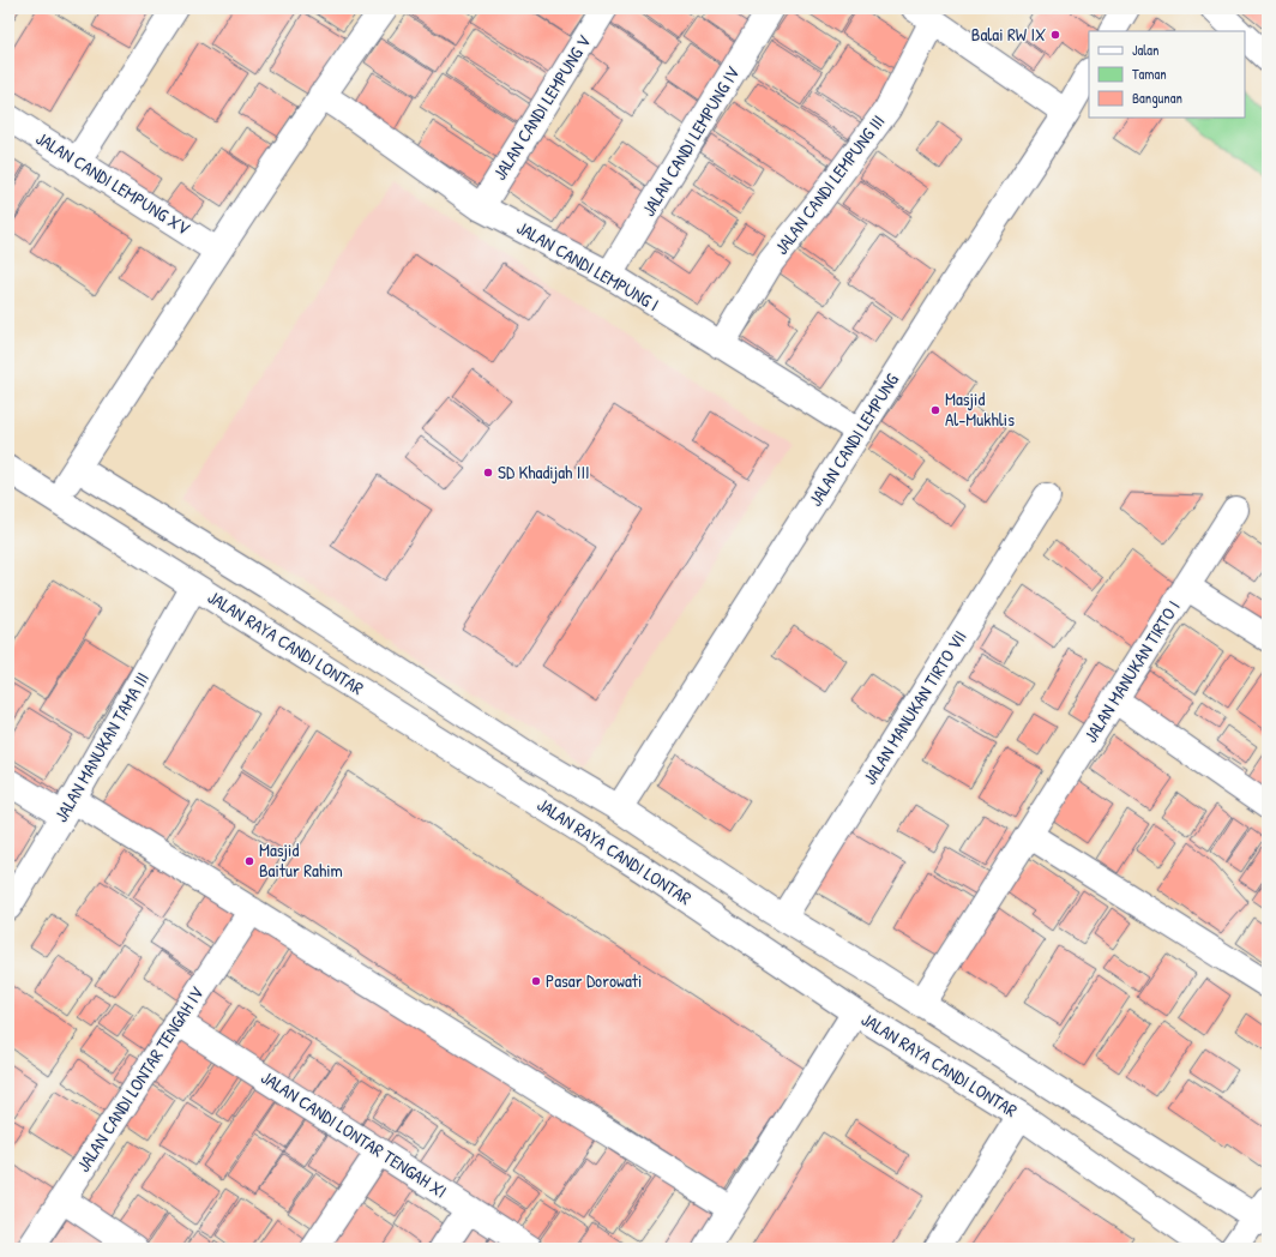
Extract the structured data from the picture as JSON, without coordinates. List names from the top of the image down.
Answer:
{
  "streets": {
    "street": [
      "JALAN CANDI LEMPUNG V",
      "JALAN CANDI LEMPUNG IV",
      "JALAN CANDI LEMPUNG XV",
      "JALAN CANDI LEMPUNG III",
      "JALAN CANDI LEMPUNG I",
      "JALAN CANDI LEMPUNG",
      "JALAN RAYA CANDI LONTAR",
      "JALAN MANUKAN TIRTO I",
      "JALAN MANUKAN TIRTO VII",
      "JALAN MANUKAN TAMA III",
      "JALAN CANDI LONTAR TENGAH IV",
      "JALAN CANDI LONTAR TENGAH XI"
    ]
  },
  "crossings": [
    ["JALAN CANDI LEMPUNG V", "JALAN CANDI LEMPUNG I"],
    ["JALAN CANDI LEMPUNG IV", "JALAN CANDI LEMPUNG I"],
    ["JALAN CANDI LEMPUNG III", "JALAN CANDI LEMPUNG I"],
    ["JALAN CANDI LEMPUNG I", "JALAN CANDI LEMPUNG"],
    ["JALAN CANDI LEMPUNG", "JALAN RAYA CANDI LONTAR"],
    ["JALAN RAYA CANDI LONTAR", "JALAN MANUKAN TIRTO I"],
    ["JALAN RAYA CANDI LONTAR", "JALAN MANUKAN TIRTO VII"],
    ["JALAN RAYA CANDI LONTAR", "JALAN MANUKAN TAMA III"],
    ["JALAN CANDI LONTAR TENGAH IV", "JALAN CANDI LONTAR TENGAH XI"]
  ],
  "places": [
    "Balai RW IX",
    "Masjid Al-Mukhlis",
    "SD Khadijah III",
    "Masjid Baitur Rahim",
    "Pasar Dorowati"
  ],
  "legend": ["Jalan", "Taman", "Bangunan"]
}
